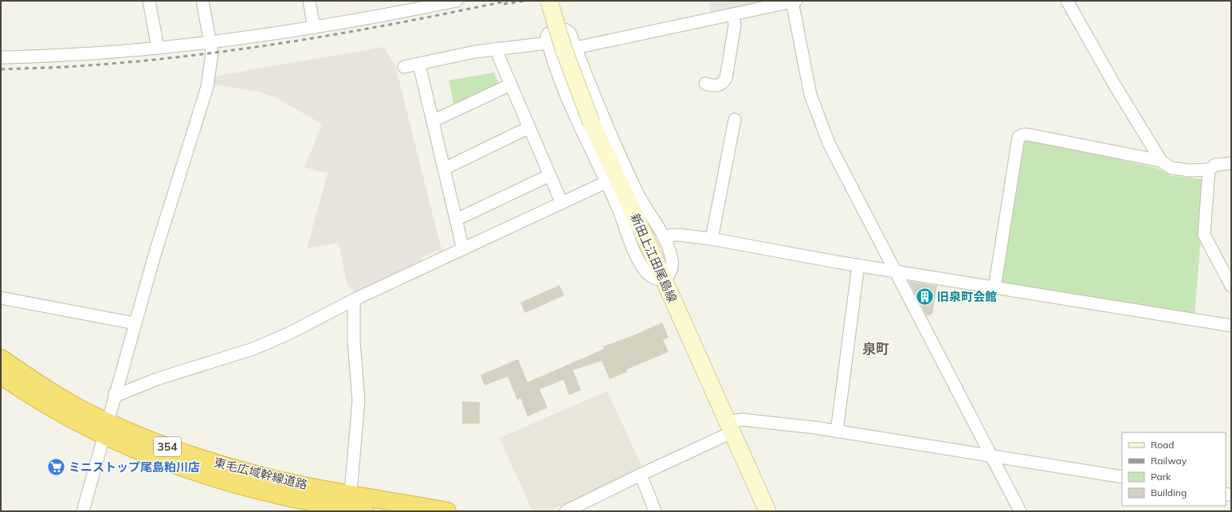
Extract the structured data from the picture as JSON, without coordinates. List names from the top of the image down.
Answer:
{
  "streets": {
    "highway": ["354", "東毛広域幹線道路"],
    "main road": ["新田上江田尾島線"]
  },
  "districts": ["泉町"],
  "places": {
    "building": ["旧泉町会館"],
    "supermarket": ["ミニストップ尾島粕川店"]
  },
  "legend": [
    "Road",
    "Railway",
    "Park",
    "Building"
  ]
}
